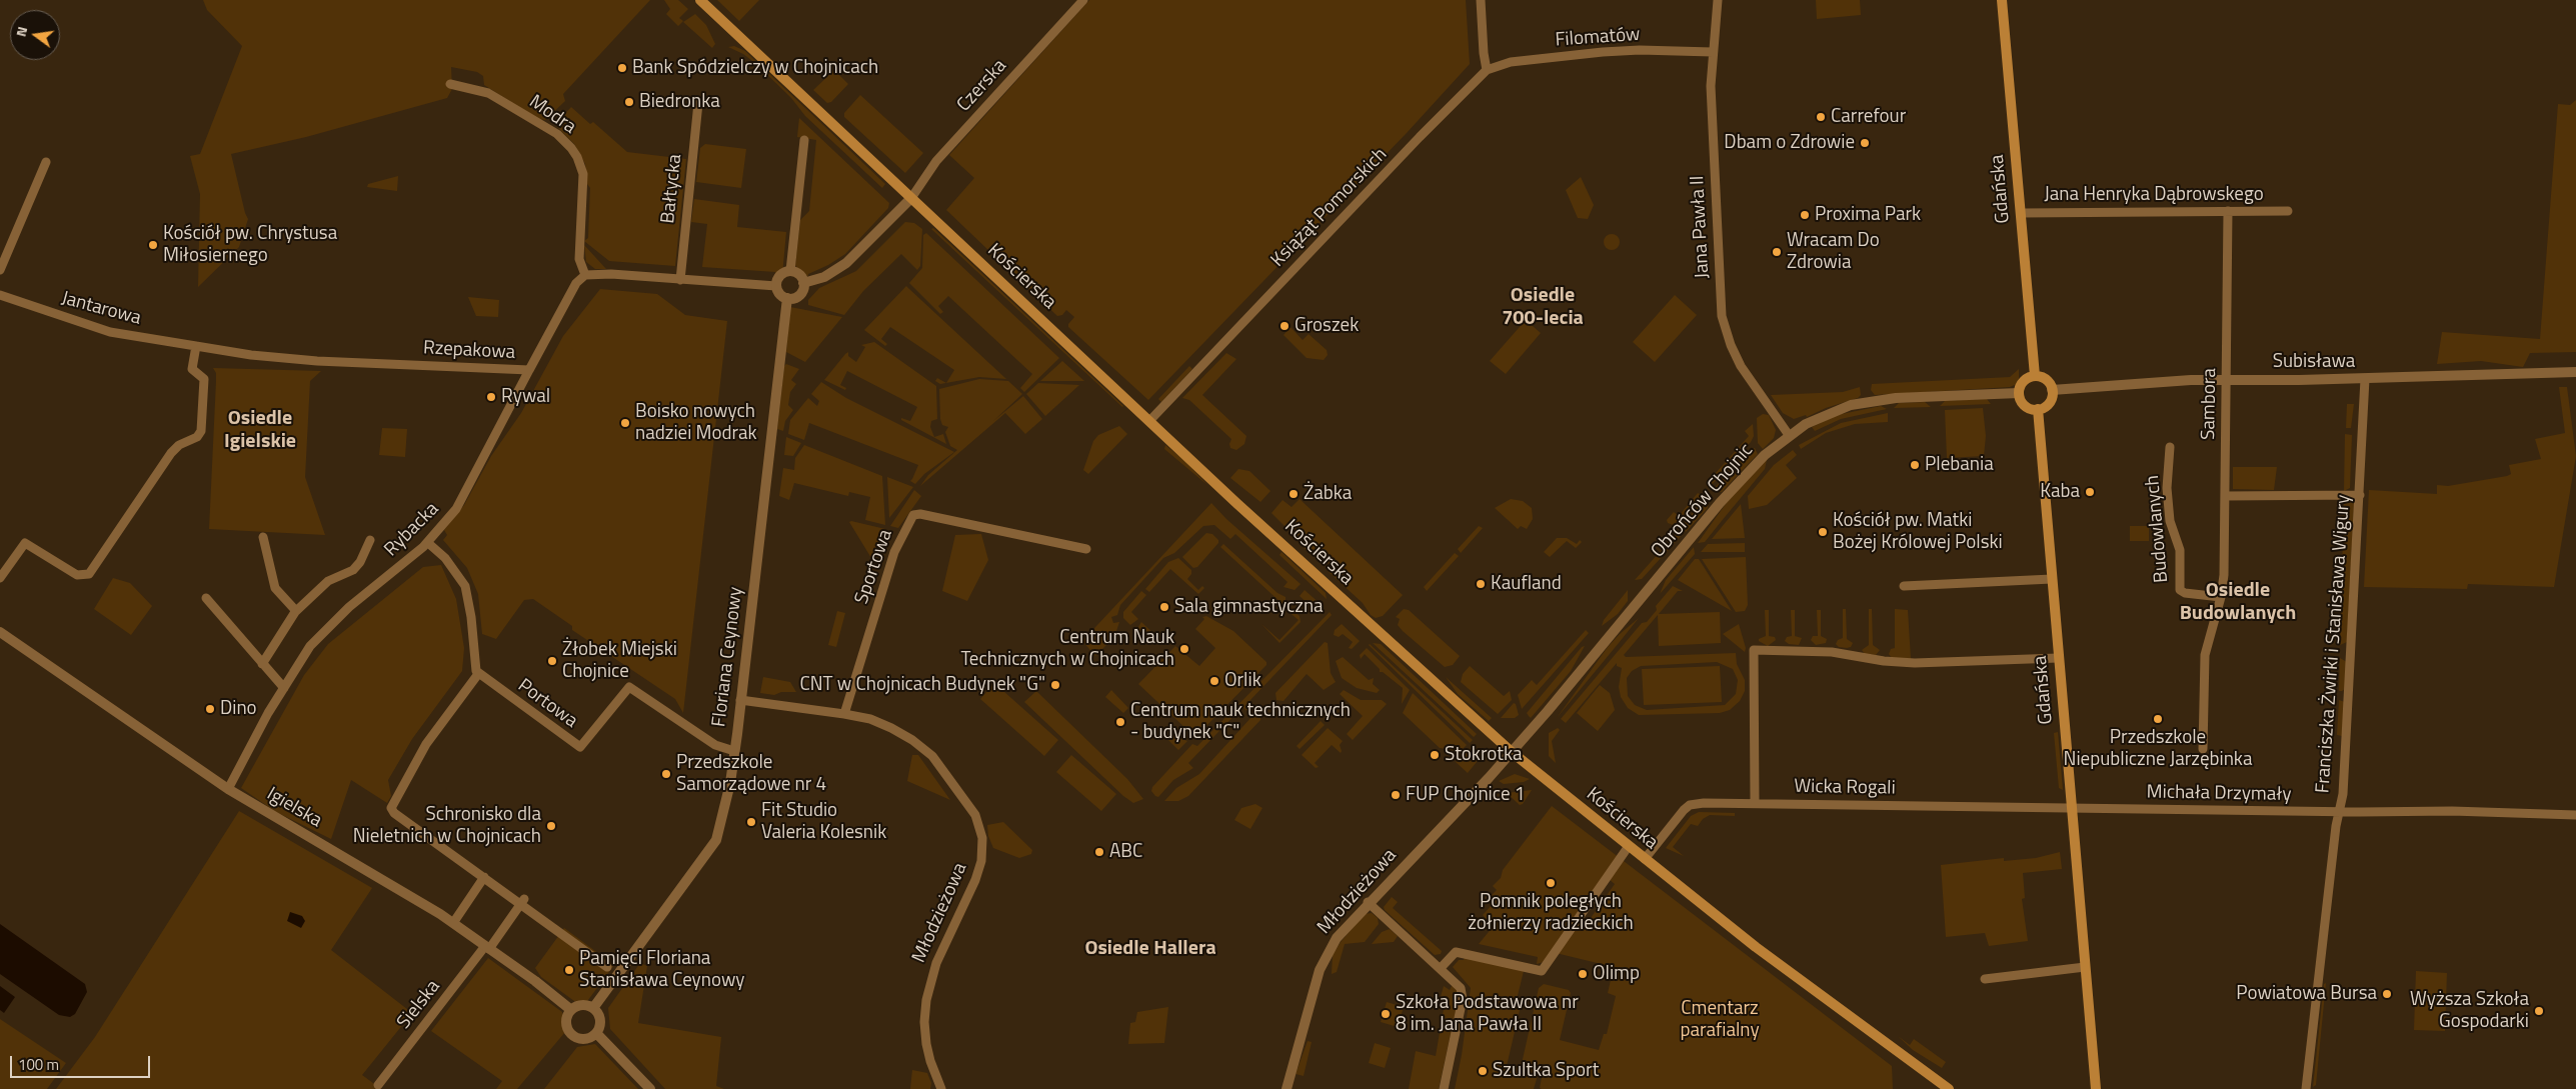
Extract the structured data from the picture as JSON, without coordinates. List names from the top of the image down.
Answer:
{
  "streets": {
    "main road": ["Gdańska", "Kościerska"],
    "street": [
      "Filomatów",
      "Czerska",
      "Modra",
      "Bałtycka",
      "Jana Henryka Dąbrowskego",
      "Książąt Pomorskich",
      "Jana Pawła II",
      "Jantarowa",
      "Rzepakowa",
      "Subisława",
      "Sambora",
      "Obrońców Chojnic",
      "Budowlanych",
      "Rybacka",
      "Sportowa",
      "Franciszka Żwirki i Stanisława Wigury",
      "Floriana Ceynowy",
      "Portowa",
      "Wicka Rogali",
      "Michała Drzymały",
      "Igielska",
      "Młodzieżowa",
      "Sielska"
    ]
  },
  "crossings": [
    ["Filomatów", "Książąt Pomorskich"],
    ["Filomatów", "Jana Pawła II"],
    ["Czerska", "Kościerska"],
    ["Modra", "Rzepakowa"],
    ["Gdańska", "Jana Henryka Dąbrowskego"],
    ["Gdańska", "Subisława"],
    ["Gdańska", "Obrońców Chojnic"],
    ["Gdańska", "Wicka Rogali"],
    ["Gdańska", "Michała Drzymały"],
    ["Jana Henryka Dąbrowskego", "Sambora"],
    ["Książąt Pomorskich", "Kościerska"],
    ["Jana Pawła II", "Obrońców Chojnic"],
    ["Kościerska", "Obrońców Chojnic"],
    ["Kościerska", "Wicka Rogali"],
    ["Kościerska", "Młodzieżowa"],
    ["Jantarowa", "Rzepakowa"],
    ["Rzepakowa", "Rybacka"],
    ["Subisława", "Sambora"],
    ["Subisława", "Obrońców Chojnic"],
    ["Subisława", "Franciszka Żwirki i Stanisława Wigury"],
    ["Sambora", "Budowlanych"],
    ["Obrońców Chojnic", "Młodzieżowa"],
    ["Rybacka", "Igielska"],
    ["Sportowa", "Młodzieżowa"],
    ["Franciszka Żwirki i Stanisława Wigury", "Michała Drzymały"],
    ["Floriana Ceynowy", "Portowa"],
    ["Floriana Ceynowy", "Igielska"],
    ["Floriana Ceynowy", "Młodzieżowa"],
    ["Wicka Rogali", "Michała Drzymały"],
    ["Igielska", "Sielska"]
  ],
  "districts": [
    "Osiedle 700-lecia",
    "Osiedle Igielskie",
    "Osiedle Budowlanych",
    "Osiedle Hallera"
  ],
  "parks": ["Cmentarz parafialny"],
  "places": [
    "Bank Spódzielczy w Chojnicach",
    "Biedronka",
    "Carrefour",
    "Dbam o Zdrowie",
    "Proxima Park",
    "Kościół pw. Chrystusa Miłosiernego",
    "Wracam Do Zdrowia",
    "Groszek",
    "Rywal",
    "Boisko nowych nadziei Modrak",
    "Plebania",
    "Kaba",
    "Żabka",
    "Kościół pw. Matki Bożej Królowej Polski",
    "Kaufland",
    "Sala gimnastyczna",
    "Centrum Nauk Technicznych w Chojnicach",
    "Żłobek Miejski Chojnice",
    "Orlik",
    "CNT w Chojnicach Budynek \"G\"",
    "Dino",
    "Przedszkole Niepubliczne Jarzębinka",
    "Centrum nauk technicznych - budynek \"C\"",
    "Stokrotka",
    "Przedszkole Samorządowe nr 4",
    "FUP Chojnice 1",
    "Fit Studio Valeria Kolesnik",
    "Schronisko dla Nieletnich w Chojnicach",
    "ABC",
    "Pomnik poległych żołnierzy radzieckich",
    "Pamięci Floriana Stanisława Ceynowy",
    "Olimp",
    "Powiatowa Bursa",
    "Wyższa Szkoła Gospodarki",
    "Szkoła Podstawowa nr 8 im. Jana Pawła II",
    "Szultka Sport"
  ],
  "scale_bar": "100 m",
  "north": "left"
}
